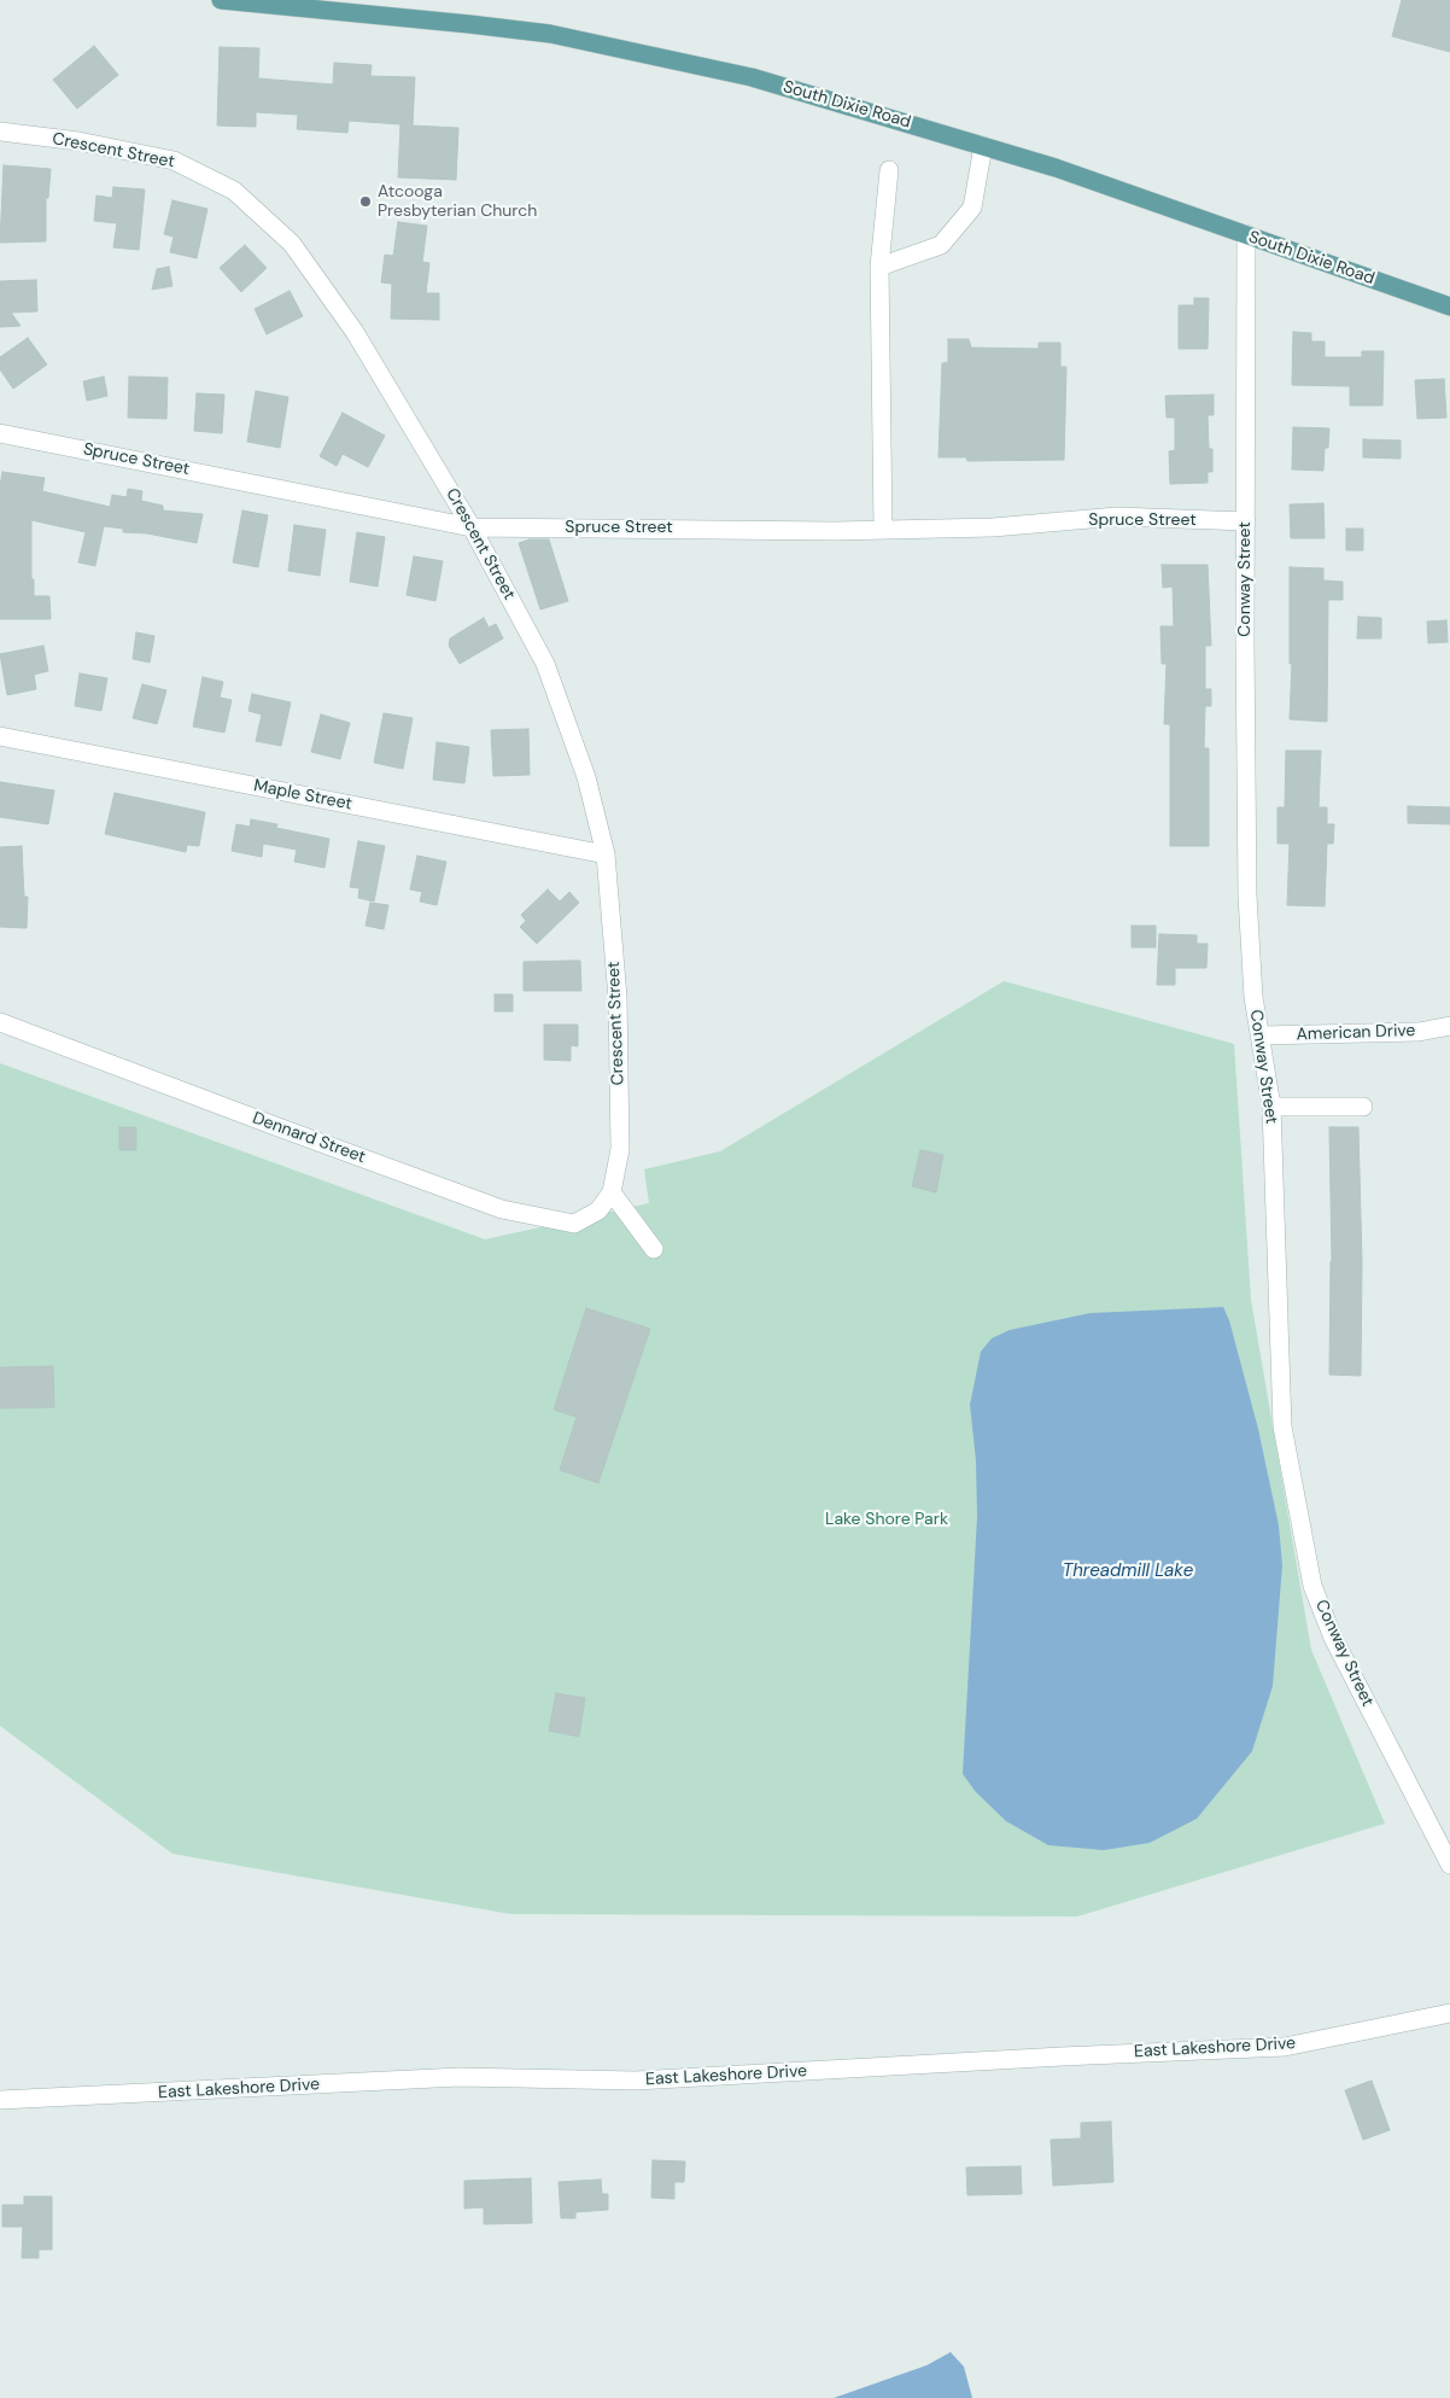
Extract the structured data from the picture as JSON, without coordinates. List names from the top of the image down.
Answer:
{
  "streets": {
    "main road": ["South Dixie Road"],
    "street": [
      "Crescent Street",
      "Spruce Street",
      "Conway Street",
      "Maple Street",
      "American Drive",
      "Dennard Street",
      "East Lakeshore Drive"
    ]
  },
  "crossings": [
    ["South Dixie Road", "Conway Street"],
    ["Crescent Street", "Spruce Street"],
    ["Crescent Street", "Maple Street"],
    ["Crescent Street", "Dennard Street"],
    ["Spruce Street", "Conway Street"],
    ["Conway Street", "American Drive"]
  ],
  "water": ["Threadmill Lake"],
  "parks": ["Lake Shore Park"],
  "places": ["Atcooga Presbyterian Church"]
}
